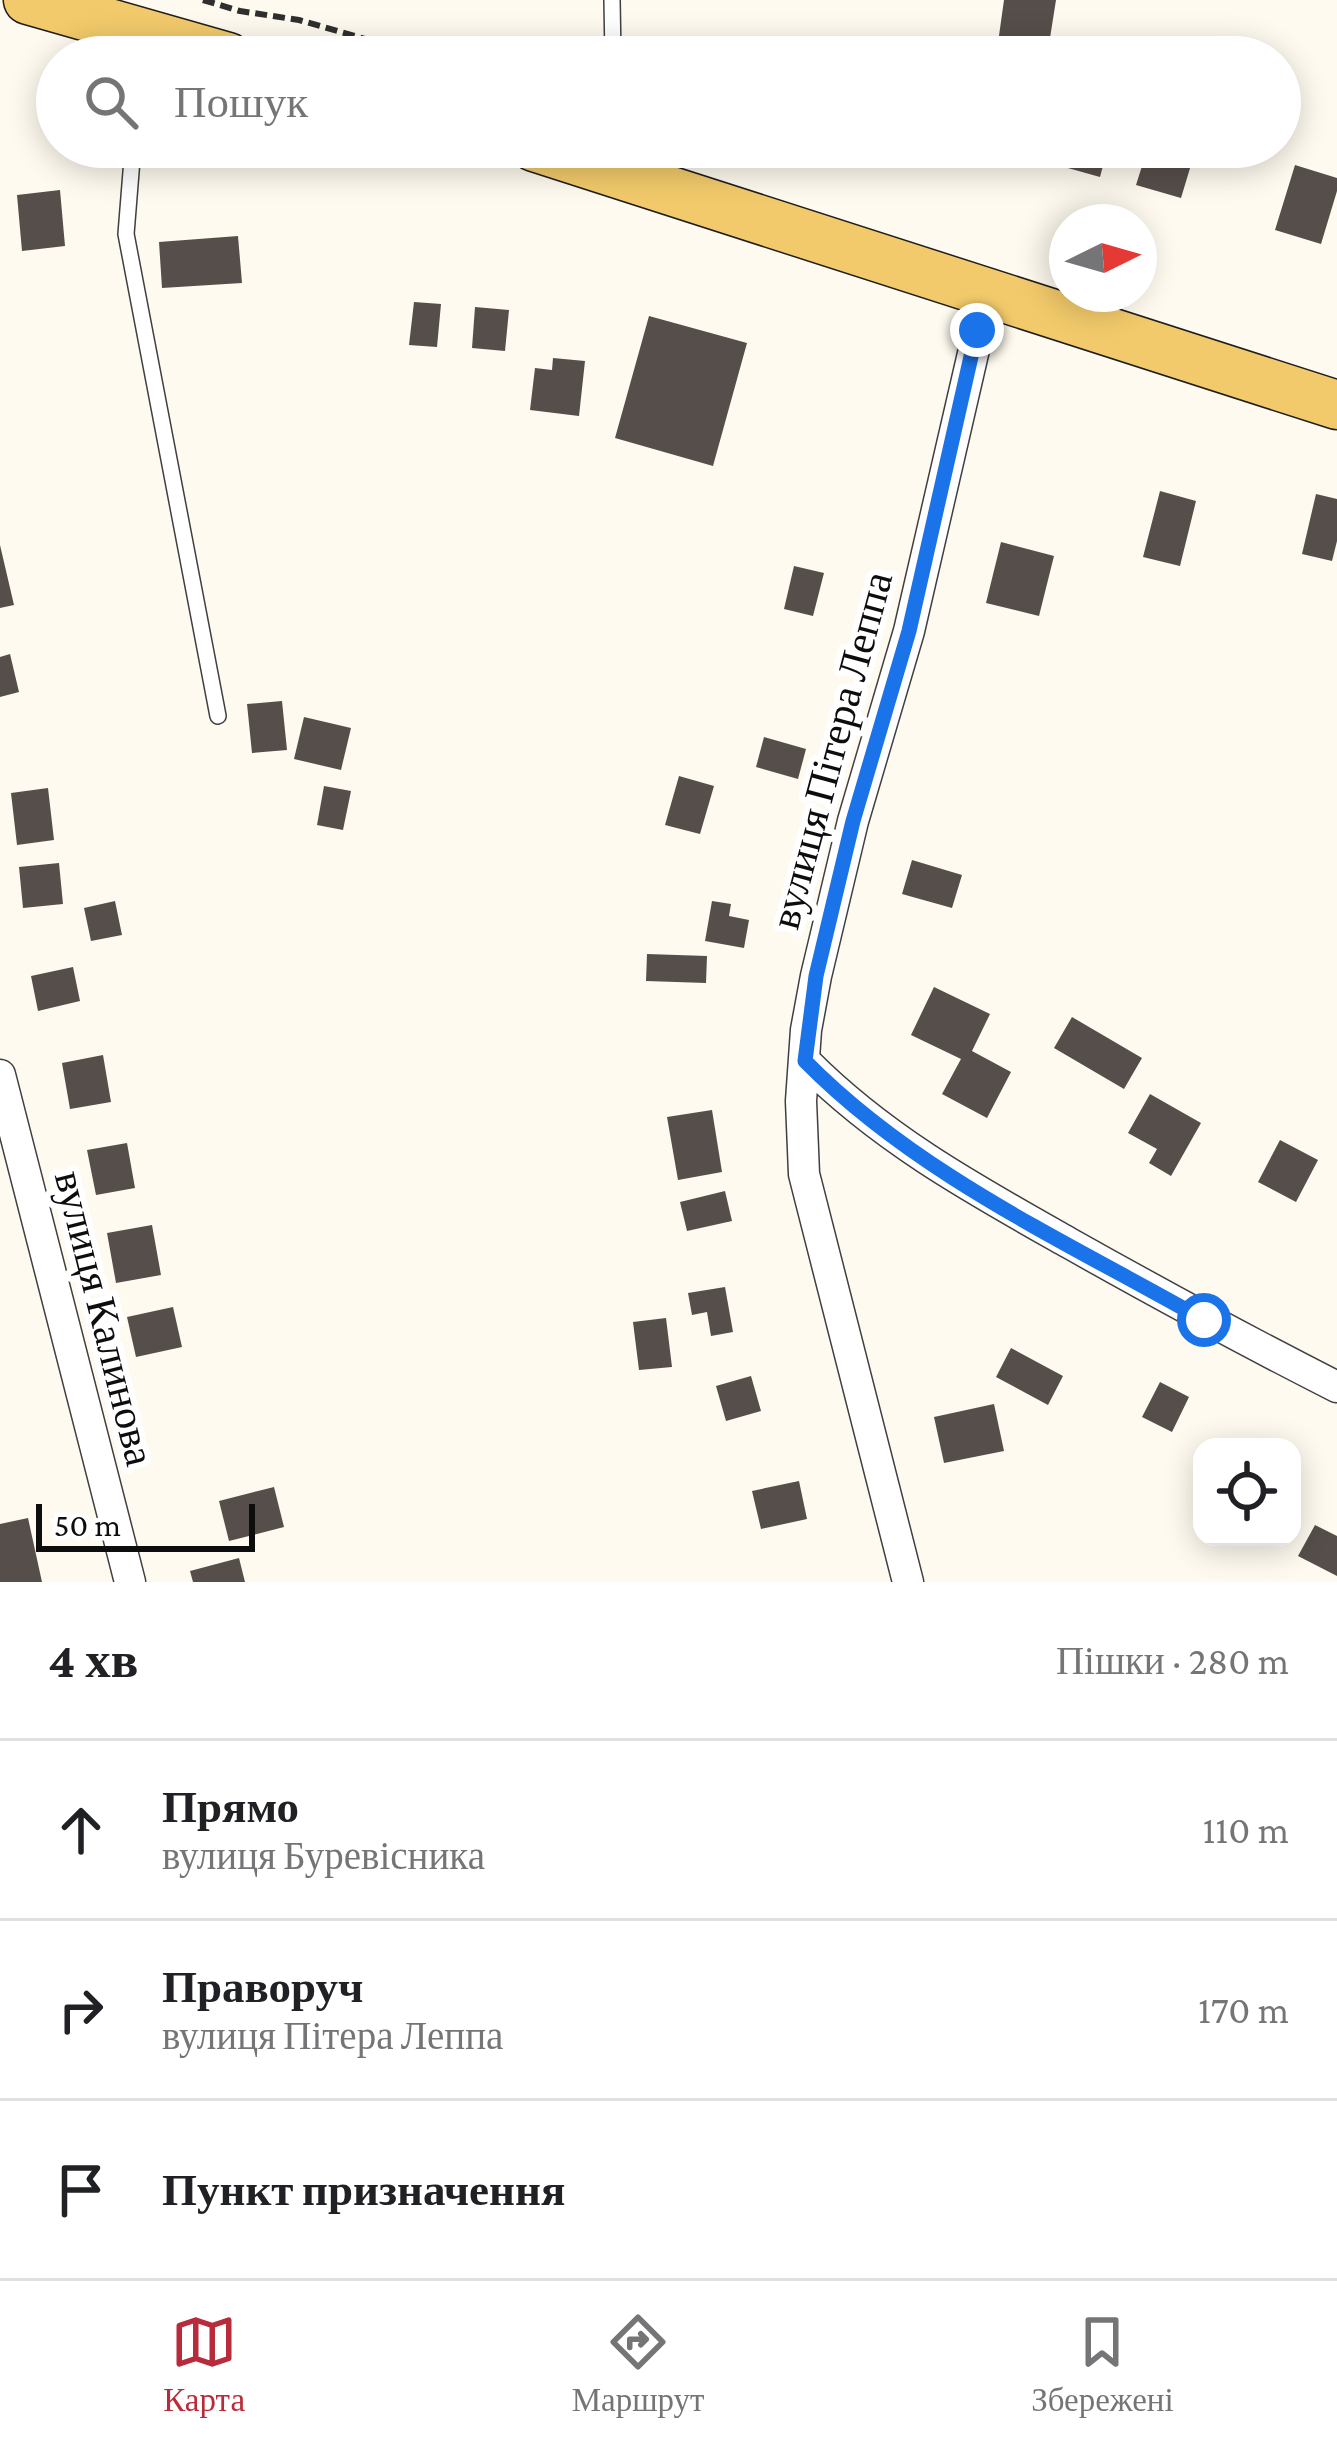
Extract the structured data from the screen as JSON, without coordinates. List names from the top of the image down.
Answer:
{
  "streets": {
    "street": ["вулиця Пітера Леппа", "вулиця Калинова"]
  },
  "scale_bar": "50 m",
  "north": "right",
  "page": {
    "search": "Пошук",
    "scale": "50 m",
    "heading": ["4 хв", "Пішки · 280 m"],
    "list": [
      ["Прямо", "вулиця Буревісника", "110 m"],
      ["Праворуч", "вулиця Пітера Леппа", "170 m"],
      "Пункт призначення"
    ],
    "nav": ["Карта", "Маршрут", "Збережені"]
  }
}
